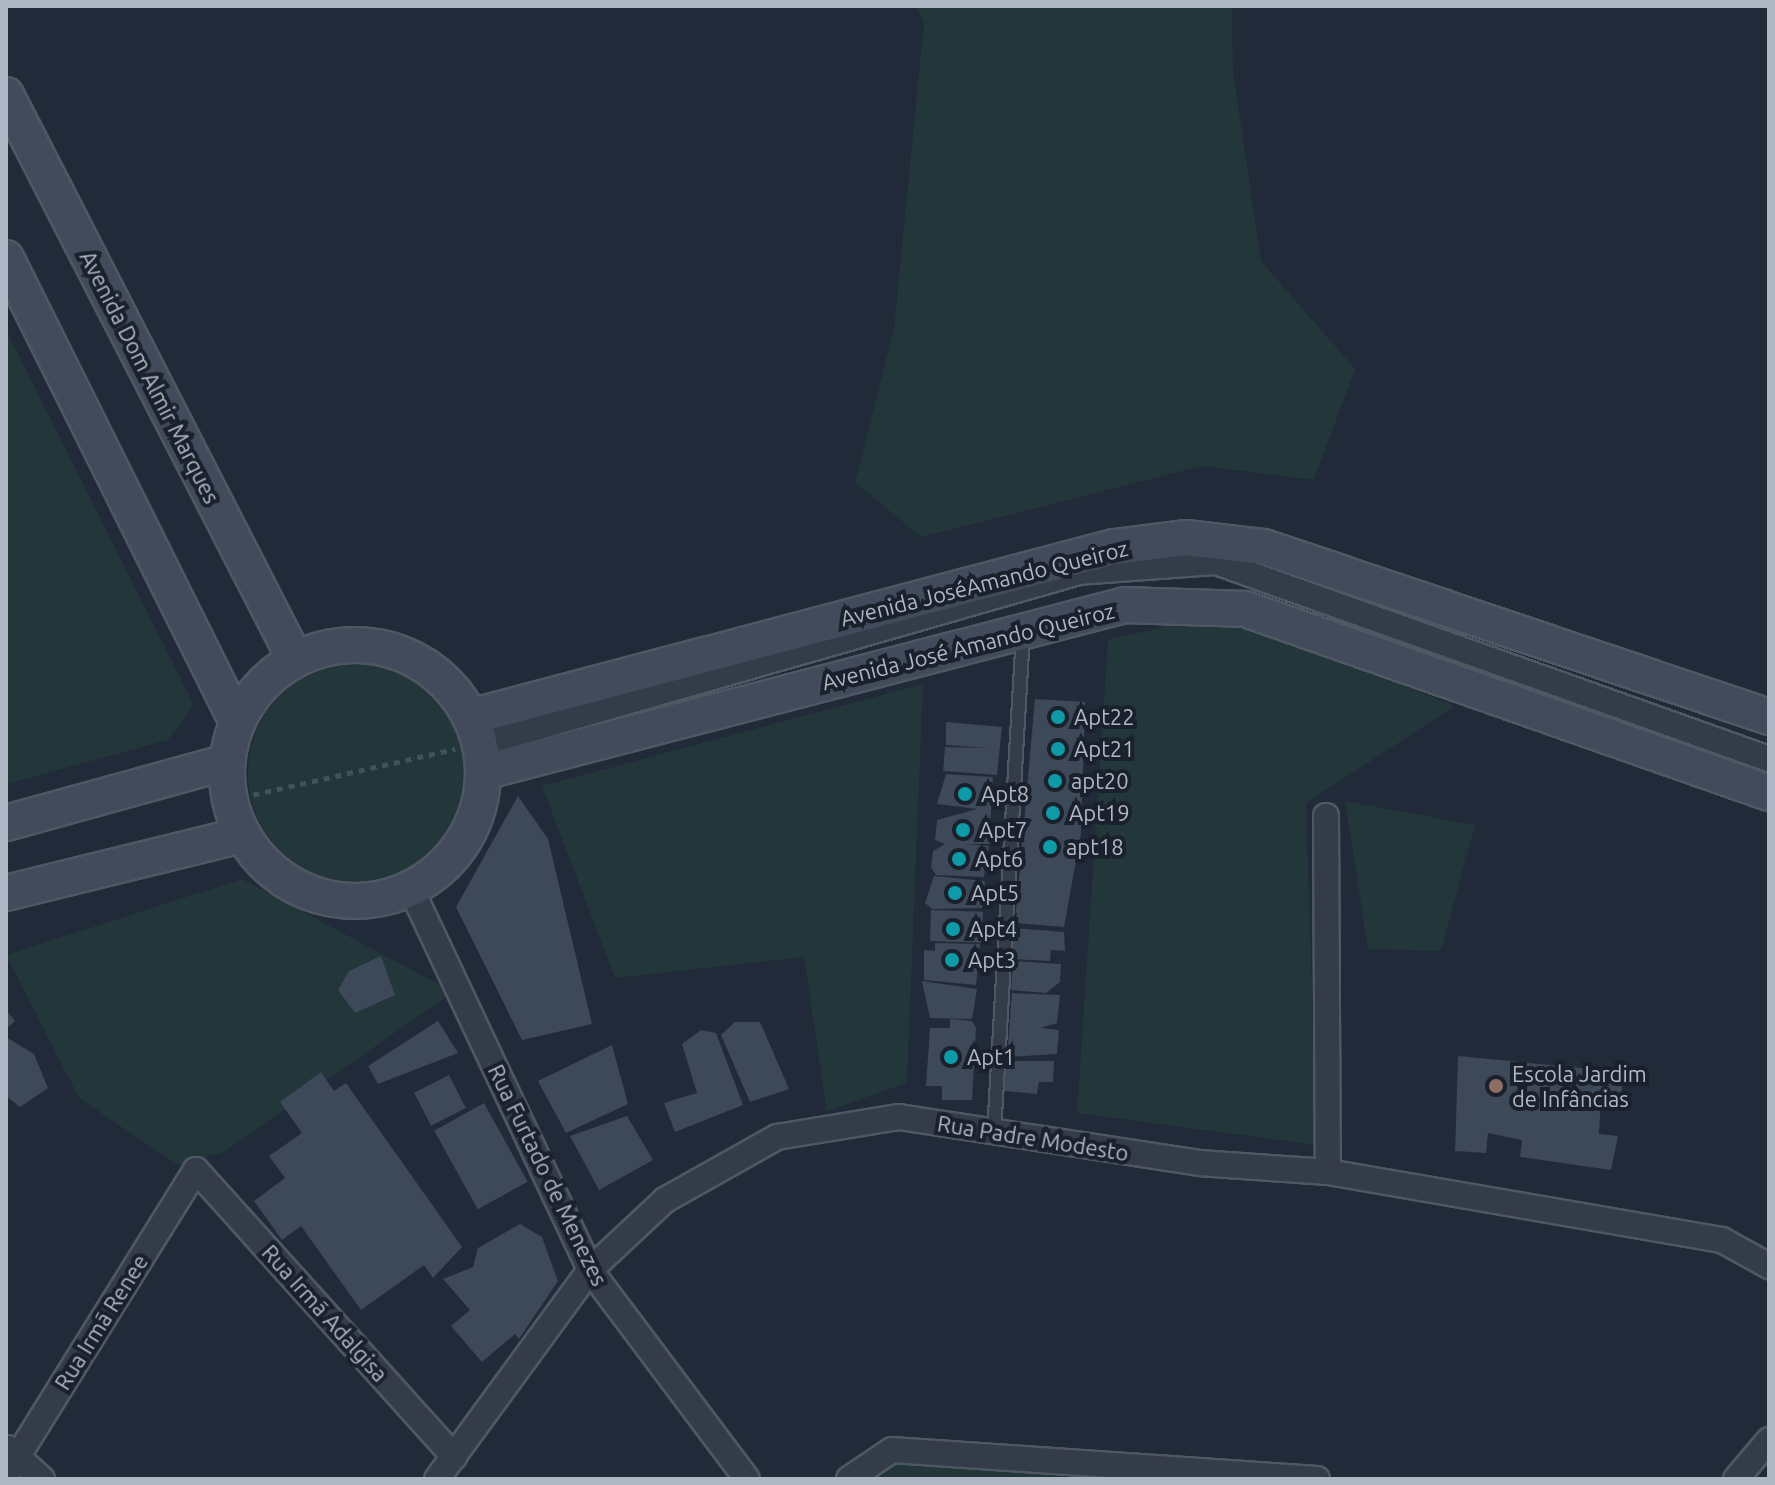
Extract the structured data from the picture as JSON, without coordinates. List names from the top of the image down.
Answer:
{
  "streets": {
    "main road": ["Avenida Dom Almir Marques", "Avenida JoséAmando Queiroz", "Avenida José Amando Queiroz"],
    "street": [
      "Rua Padre Modesto",
      "Rua Furtado de Menezes",
      "Rua Irmã Adalgisa",
      "Rua Irmã Renee"
    ]
  },
  "crossings": [
    ["Avenida JoséAmando Queiroz", "Avenida José Amando Queiroz"],
    ["Rua Padre Modesto", "Rua Furtado de Menezes"],
    ["Rua Padre Modesto", "Rua Irmã Adalgisa"],
    ["Rua Irmã Adalgisa", "Rua Irmã Renee"]
  ],
  "places": [
    "Apt22",
    "Apt21",
    "apt20",
    "Apt8",
    "Apt19",
    "Apt7",
    "apt18",
    "Apt6",
    "Apt5",
    "Apt4",
    "Apt3",
    "Apt1",
    "Escola Jardim de Infâncias"
  ]
}
